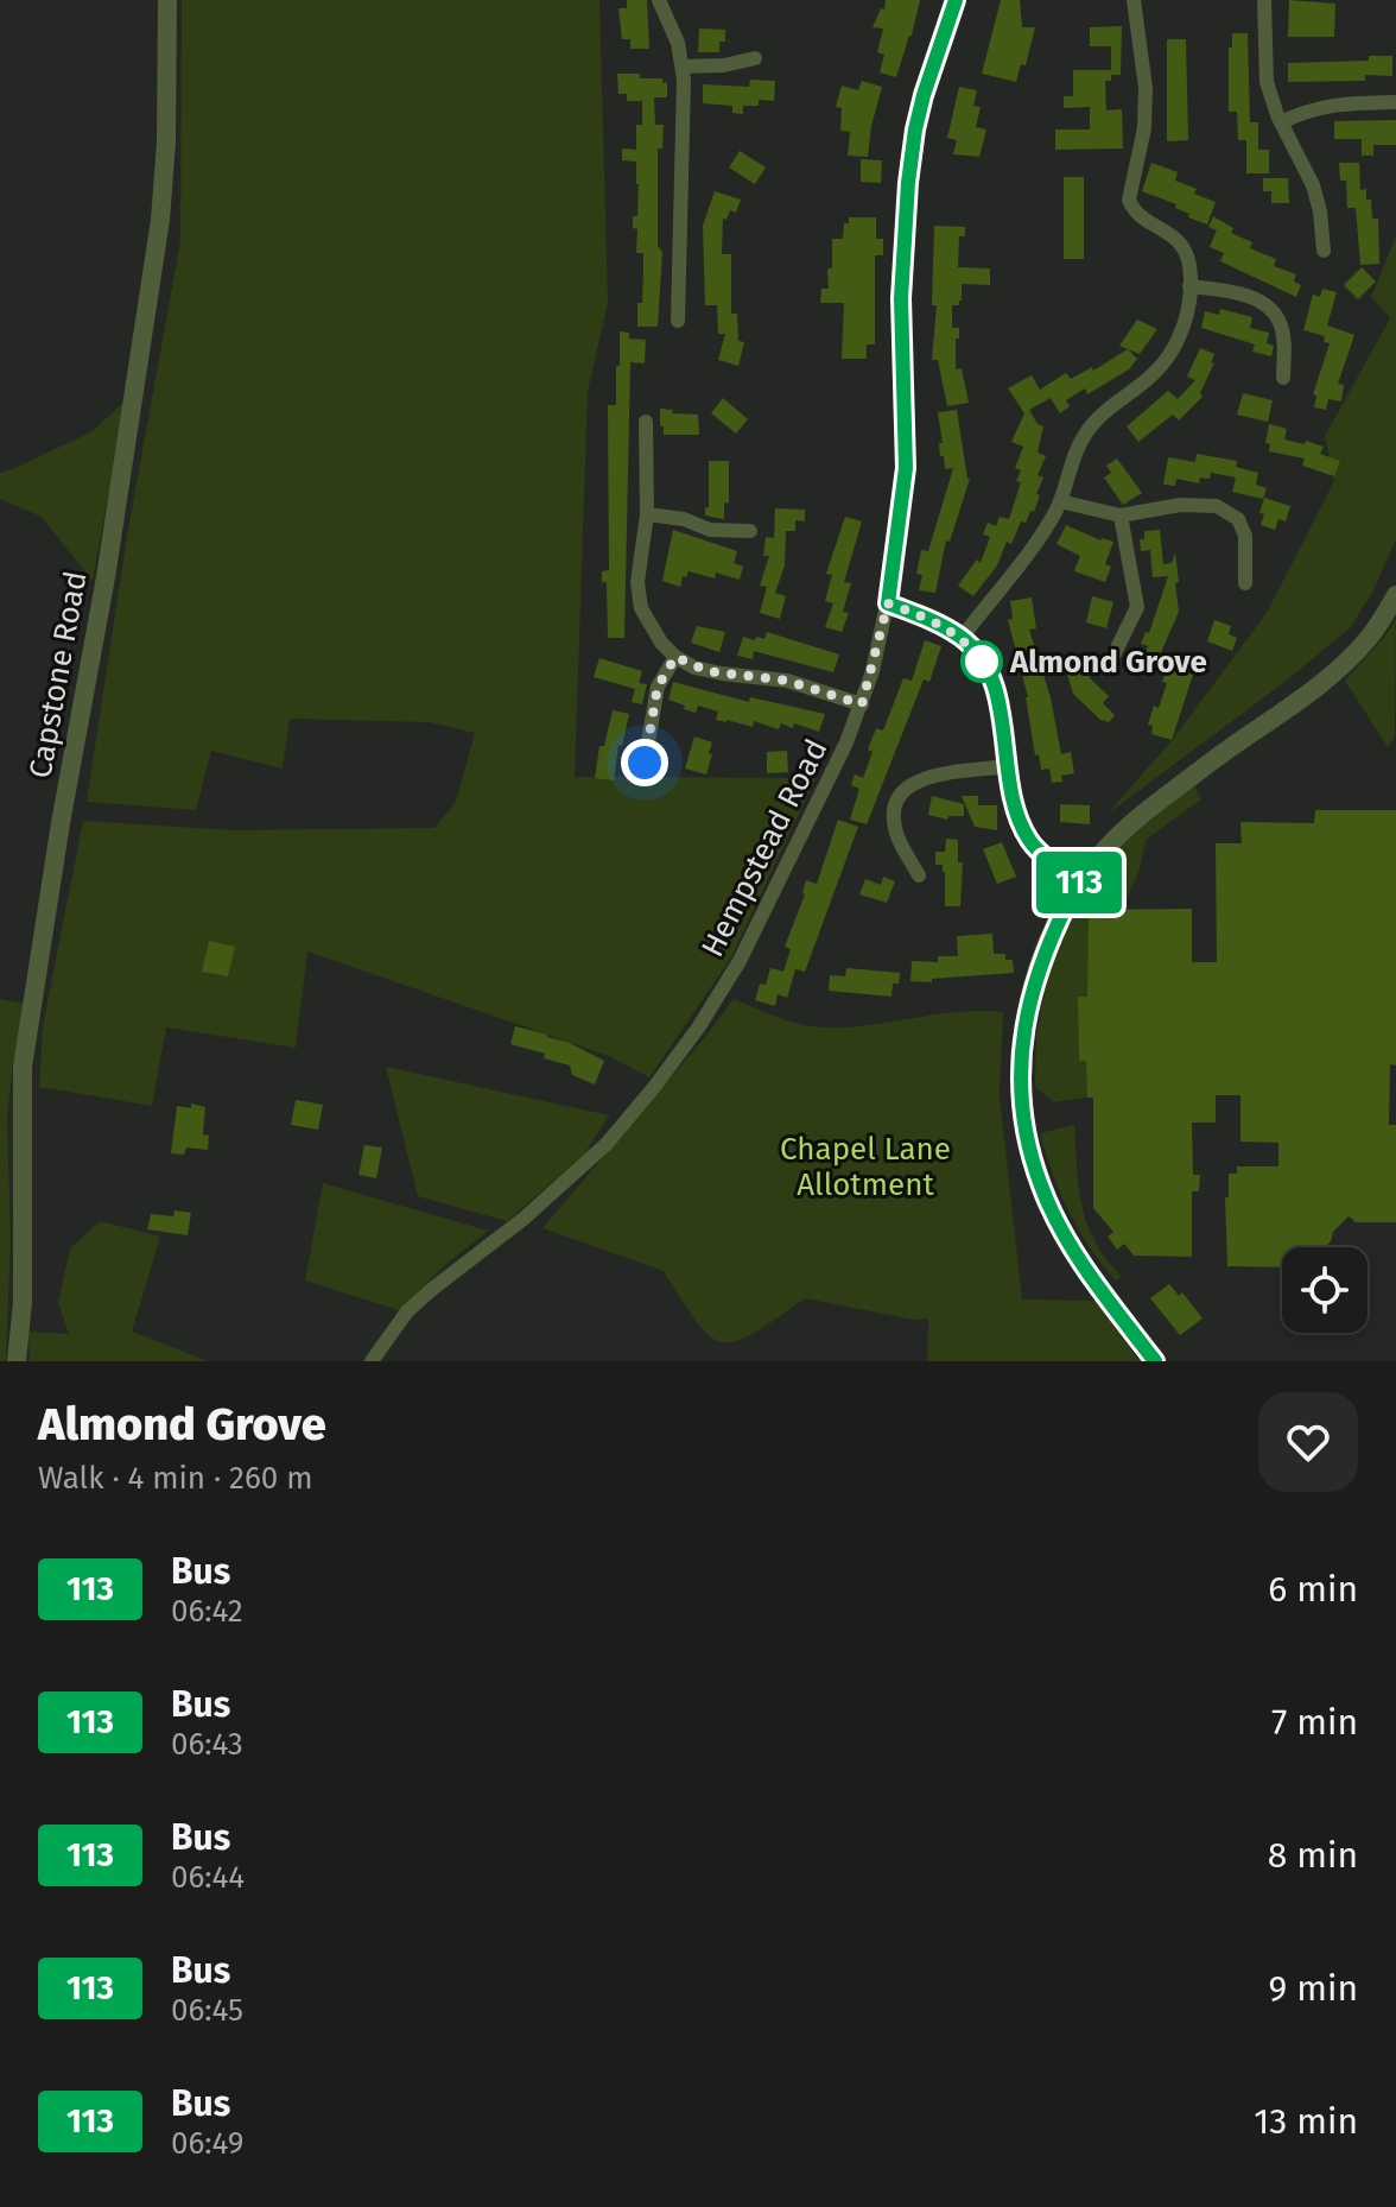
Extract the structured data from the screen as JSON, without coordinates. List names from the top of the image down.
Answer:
{
  "streets": {
    "street": ["Capstone Road", "Hempstead Road"]
  },
  "parks": ["Chapel Lane Allotment"],
  "places": ["Almond Grove"],
  "lines": ["bus line 113"],
  "page": {
    "on_map": "113",
    "heading": ["Almond Grove", "Walk · 4 min · 260 m"],
    "list": [
      {
        "mark": "113",
        "name": "Bus",
        "note": "06:42",
        "value": "6 min"
      },
      {
        "mark": "113",
        "name": "Bus",
        "note": "06:43",
        "value": "7 min"
      },
      {
        "mark": "113",
        "name": "Bus",
        "note": "06:44",
        "value": "8 min"
      },
      {
        "mark": "113",
        "name": "Bus",
        "note": "06:45",
        "value": "9 min"
      },
      {
        "mark": "113",
        "name": "Bus",
        "note": "06:49",
        "value": "13 min"
      }
    ]
  }
}
